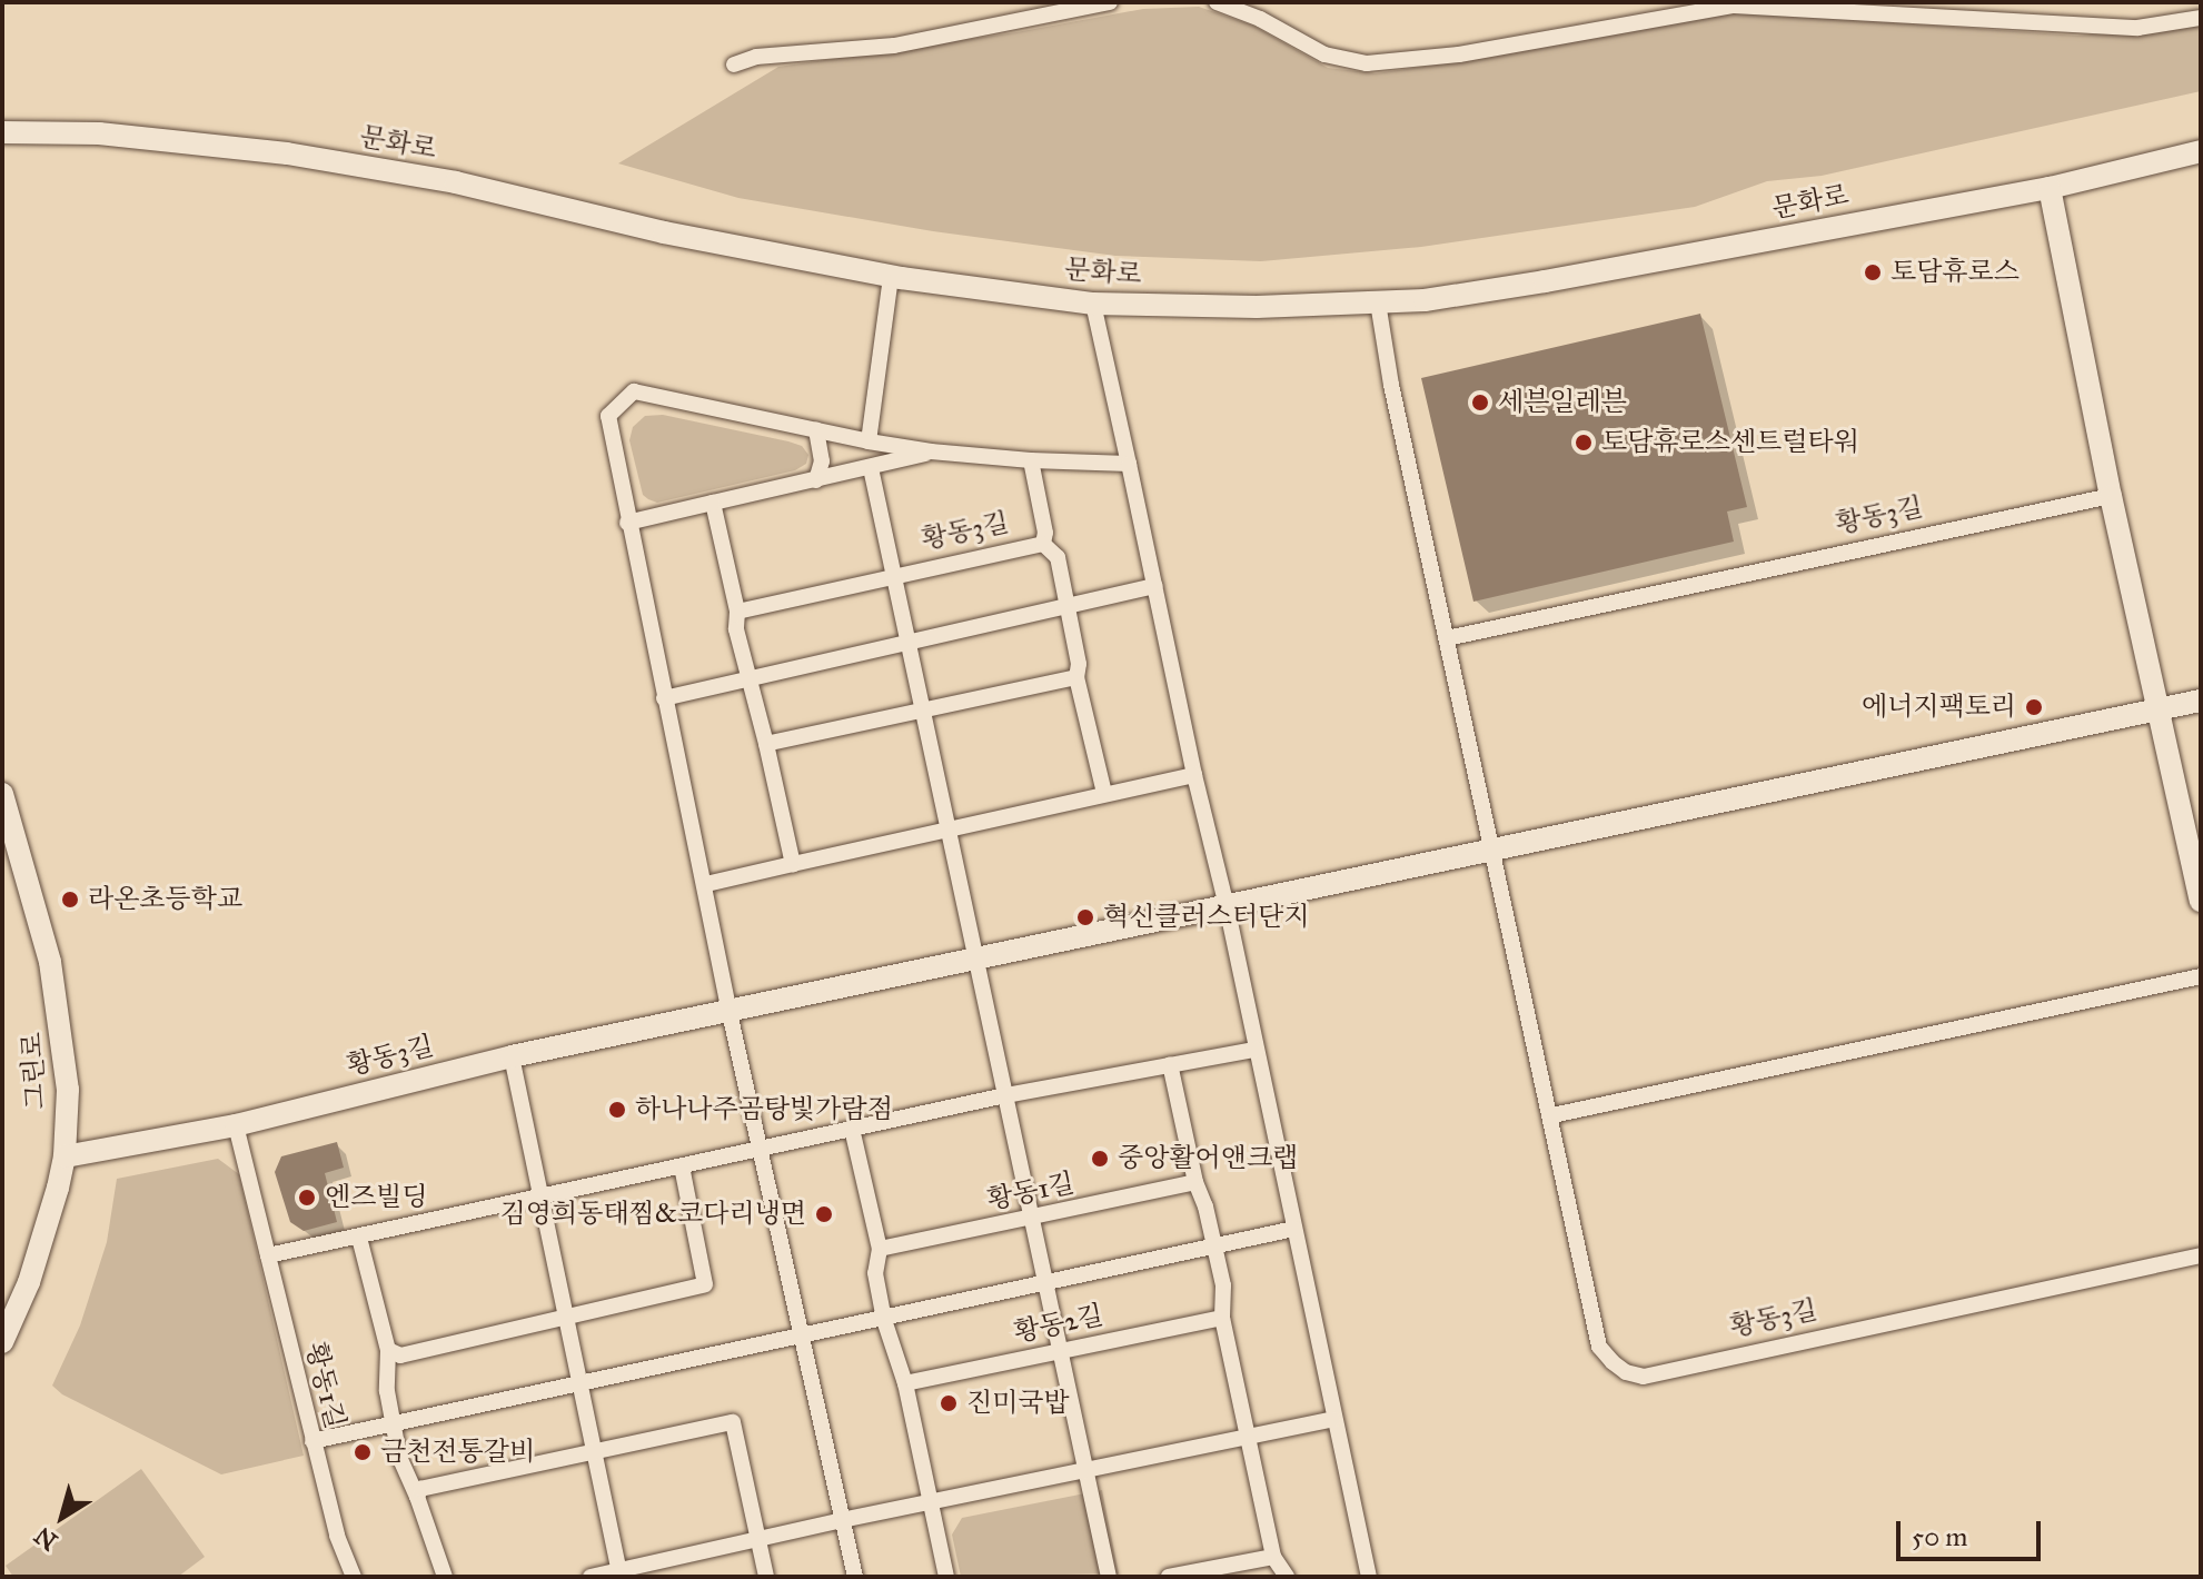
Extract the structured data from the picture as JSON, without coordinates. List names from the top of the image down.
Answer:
{
  "streets": {
    "street": [
      "문화로",
      "황동3길",
      "그린로",
      "황동1길",
      "황동2길"
    ]
  },
  "crossings": [
    ["문화로", "황동3길"],
    ["황동3길", "그린로"],
    ["황동3길", "황동1길"]
  ],
  "places": [
    "토담휴로스",
    "세븐일레븐",
    "토담휴로스센트럴타워",
    "에너지팩토리",
    "라온초등학교",
    "혁신클러스터단지",
    "하나나주곰탕빛가람점",
    "중앙활어앤크랩",
    "엔즈빌딩",
    "김영희동태찜&코다리냉면",
    "진미국밥",
    "금천전통갈비"
  ],
  "scale_bar": "50 m",
  "north": "bottom left"
}
